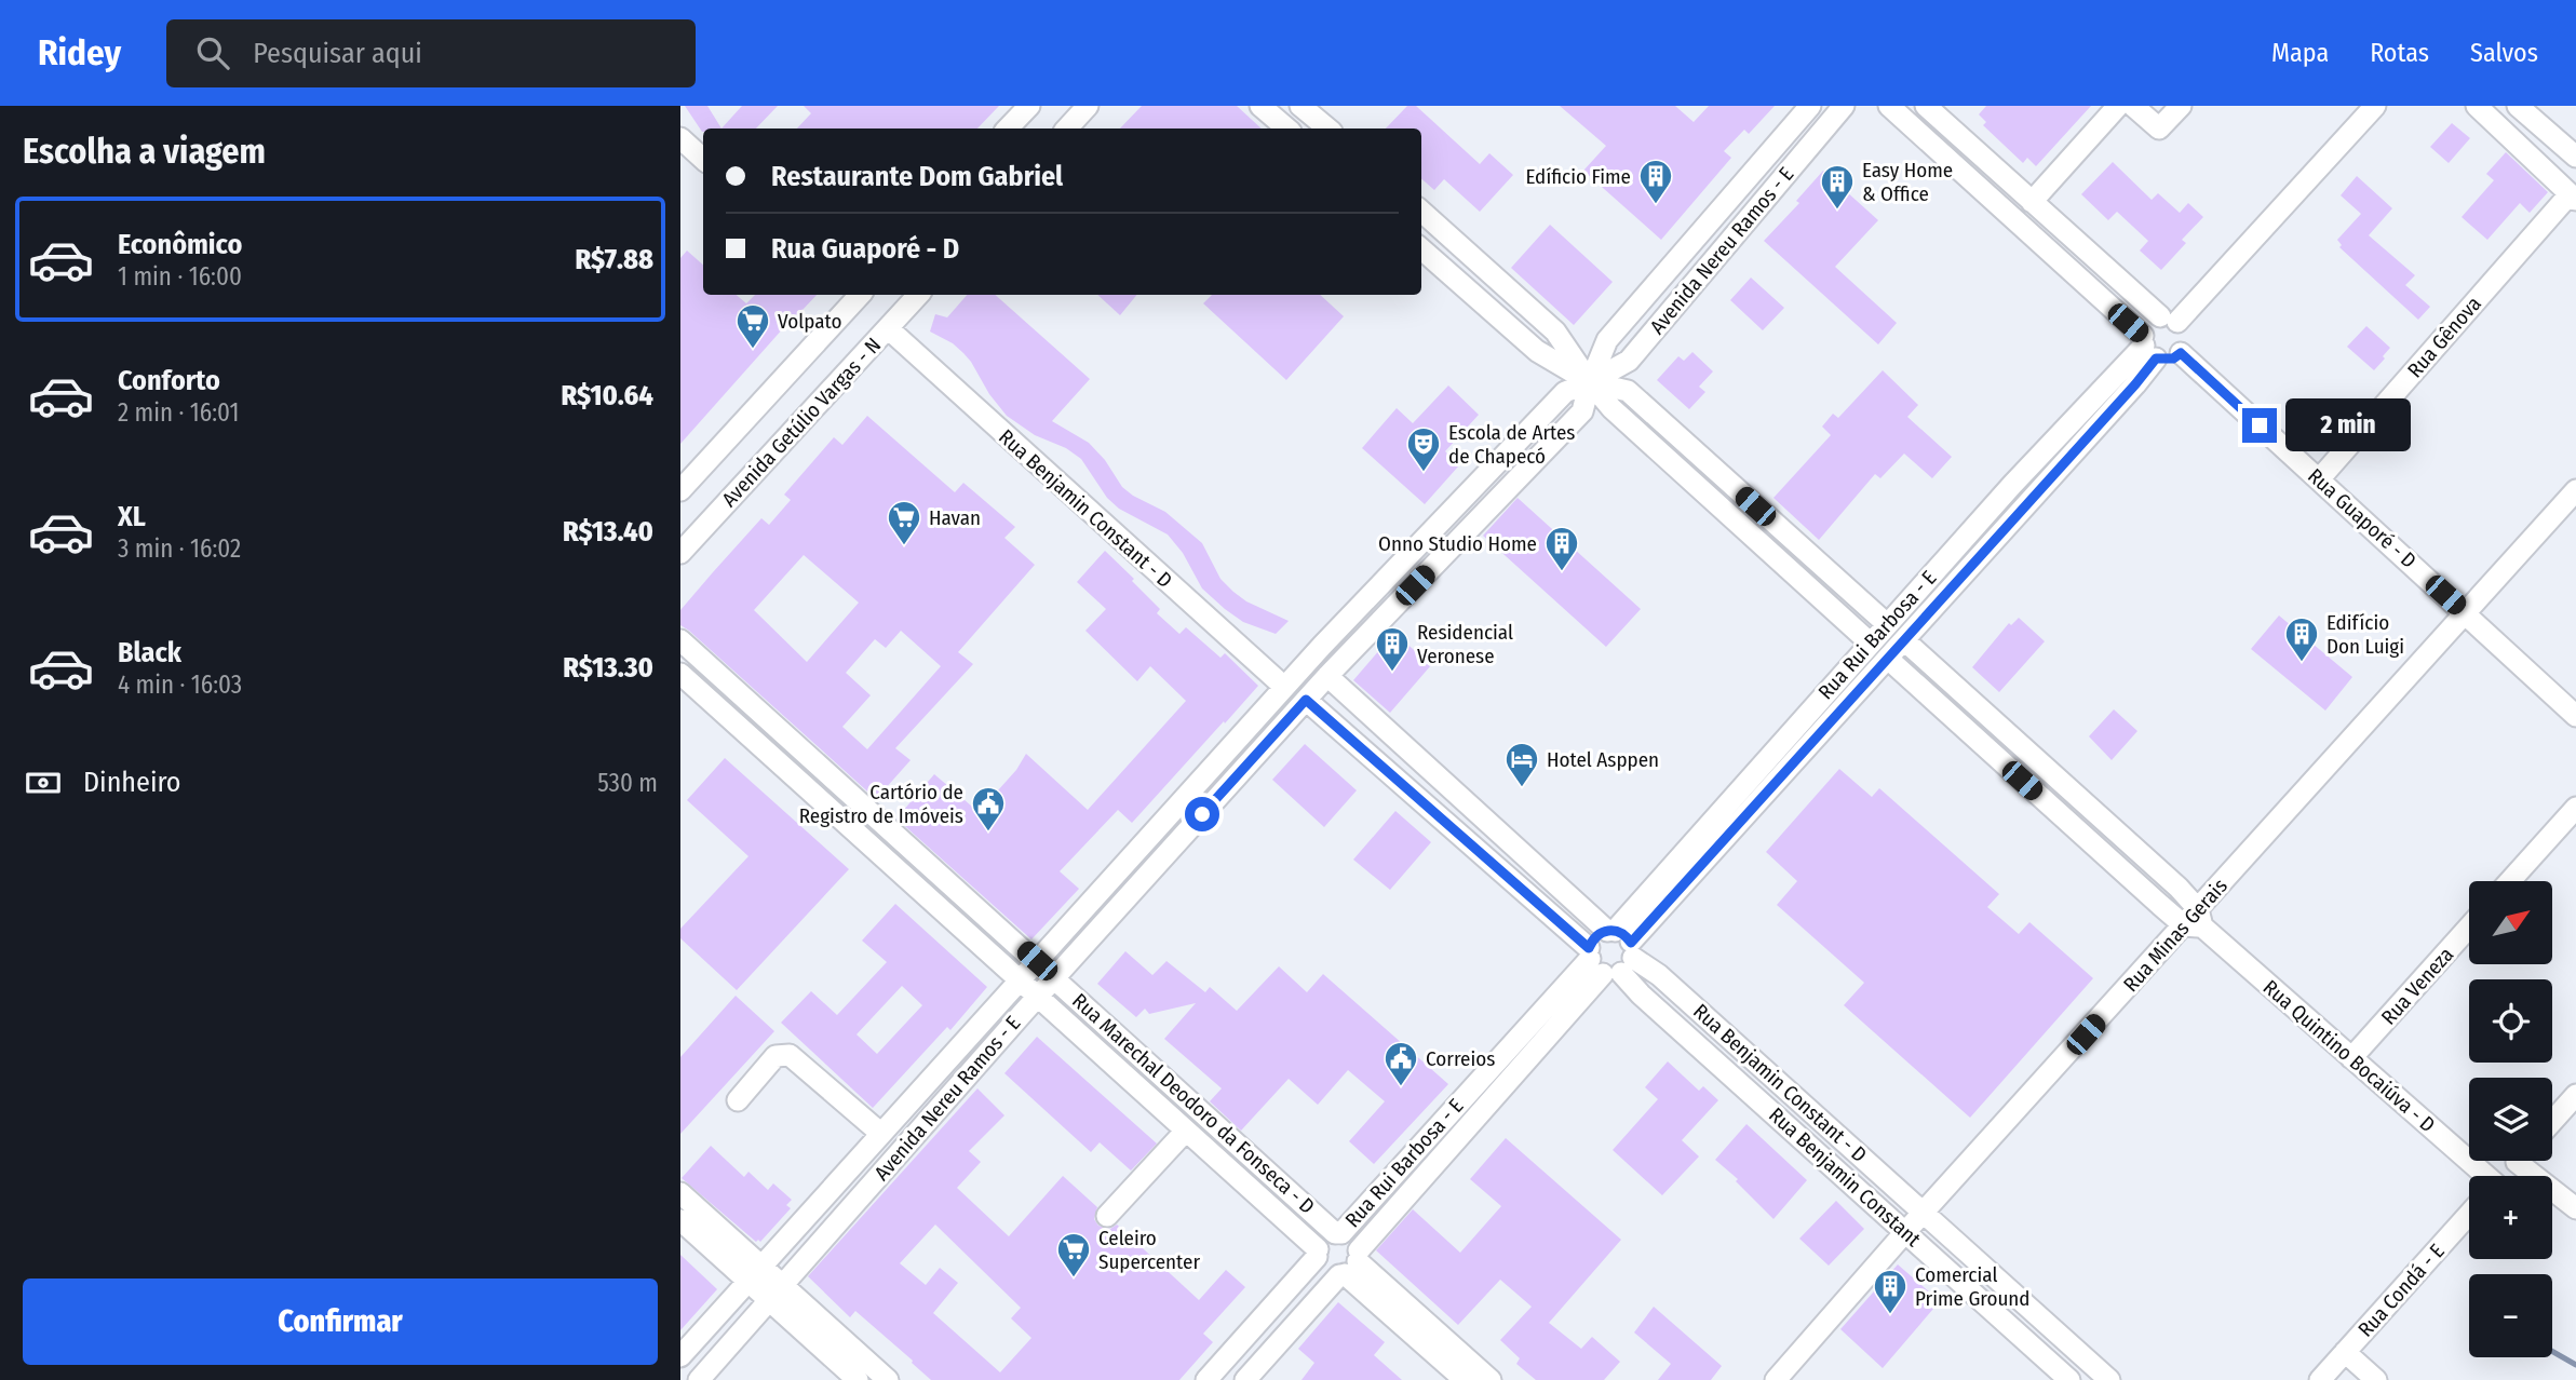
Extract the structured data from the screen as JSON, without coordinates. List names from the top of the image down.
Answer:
{
  "streets": {
    "street": [
      "Avenida Nereu Ramos - E",
      "Rua Gênova",
      "Avenida Getúlio Vargas - N",
      "Rua Benjamin Constant - D",
      "Rua Guaporé - D",
      "Rua Rui Barbosa - E",
      "Rua Minas Gerais",
      "Rua Veneza",
      "Rua Quintino Bocaiúva - D",
      "Rua Marechal Deodoro da Fonseca - D",
      "Rua Benjamin Constant",
      "Rua Condá - E"
    ]
  },
  "crossings": [
    ["Avenida Nereu Ramos - E", "Rua Benjamin Constant - D"],
    ["Avenida Nereu Ramos - E", "Rua Marechal Deodoro da Fonseca - D"],
    ["Rua Gênova", "Rua Guaporé - D"],
    ["Avenida Getúlio Vargas - N", "Rua Benjamin Constant - D"],
    ["Rua Benjamin Constant - D", "Rua Rui Barbosa - E"],
    ["Rua Benjamin Constant - D", "Rua Minas Gerais"],
    ["Rua Benjamin Constant - D", "Rua Benjamin Constant"],
    ["Rua Guaporé - D", "Rua Rui Barbosa - E"],
    ["Rua Guaporé - D", "Rua Minas Gerais"],
    ["Rua Rui Barbosa - E", "Rua Quintino Bocaiúva - D"],
    ["Rua Rui Barbosa - E", "Rua Marechal Deodoro da Fonseca - D"],
    ["Rua Rui Barbosa - E", "Rua Benjamin Constant"],
    ["Rua Minas Gerais", "Rua Quintino Bocaiúva - D"],
    ["Rua Minas Gerais", "Rua Benjamin Constant"],
    ["Rua Veneza", "Rua Quintino Bocaiúva - D"]
  ],
  "places": {
    "building": [
      "Edíficio Fime",
      "Easy Home & Office",
      "Onno Studio Home",
      "Edifício Don Luigi",
      "Residencial Veronese",
      "Comercial Prime Ground"
    ],
    "supermarket": ["Volpato", "Havan", "Celeiro Supercenter"],
    "theatre": ["Escola de Artes de Chapecó"],
    "hotel": ["Hotel Asppen"],
    "public building": ["Cartório de Registro de Imóveis", "Correios"]
  },
  "north": "top right",
  "page": {
    "header": "Ridey",
    "search": "Pesquisar aqui",
    "nav": ["Mapa", "Rotas", "Salvos"],
    "heading": "Escolha a viagem",
    "banner": ["Restaurante Dom Gabriel", "Rua Guaporé - D"],
    "list": [
      {
        "name": "Econômico",
        "note": "1 min · 16:00",
        "value": "R$7.88"
      },
      {
        "name": "Conforto",
        "note": "2 min · 16:01",
        "value": "R$10.64"
      },
      {
        "name": "XL",
        "note": "3 min · 16:02",
        "value": "R$13.40"
      },
      {
        "name": "Black",
        "note": "4 min · 16:03",
        "value": "R$13.30"
      }
    ],
    "bubble": "2 min",
    "pay": ["Dinheiro", "530 m"],
    "map_buttons": ["+", "−"],
    "buttons": "Confirmar"
  }
}
